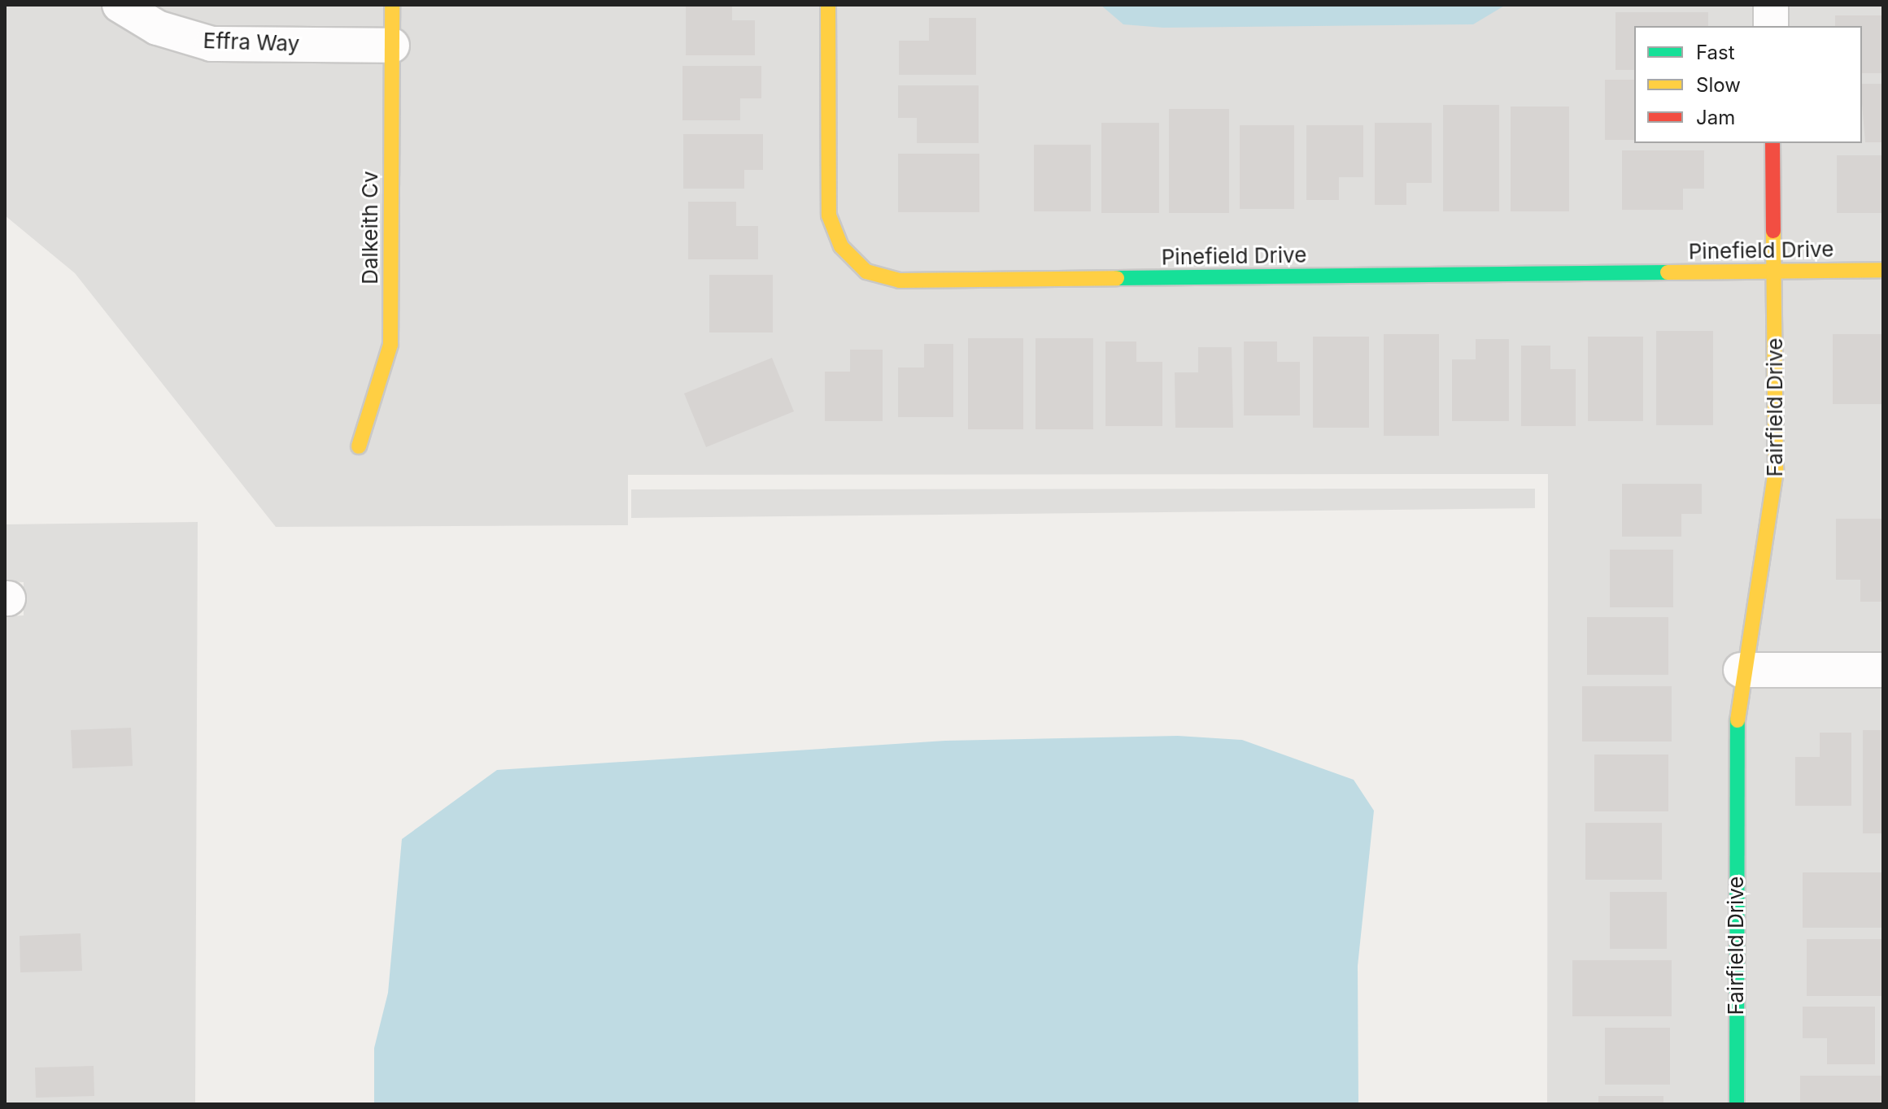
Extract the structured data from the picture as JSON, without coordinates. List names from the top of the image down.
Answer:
{
  "streets": {
    "street": [
      "Effra Way",
      "Dalkeith Cv",
      "Pinefield Drive",
      "Fairfield Drive"
    ]
  },
  "crossings": [
    ["Effra Way", "Dalkeith Cv"],
    ["Pinefield Drive", "Fairfield Drive"]
  ],
  "legend": ["Fast", "Slow", "Jam"]
}
